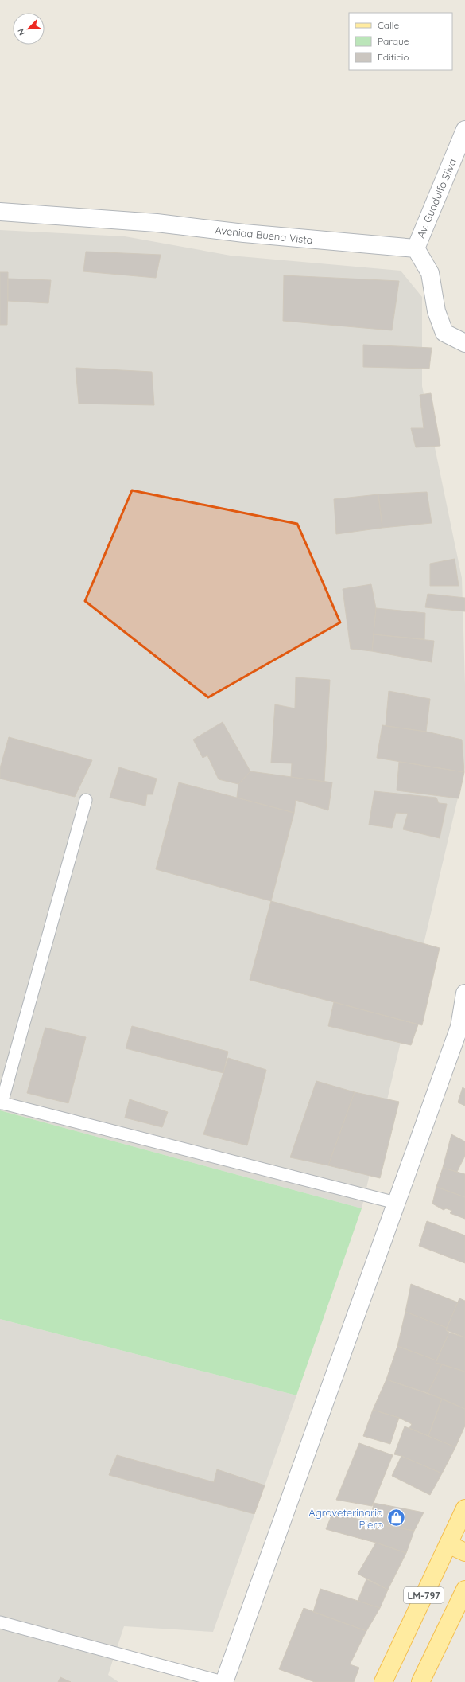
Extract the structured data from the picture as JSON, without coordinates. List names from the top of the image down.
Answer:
{
  "streets": {
    "main road": ["LM-797"],
    "street": ["Av. Guadulfo Silva", "Avenida Buena Vista"]
  },
  "crossings": [
    ["Av. Guadulfo Silva", "Avenida Buena Vista"]
  ],
  "places": {
    "shop": ["Agroveterinaria Piero"]
  },
  "legend": ["Calle", "Parque", "Edificio"],
  "north": "bottom left"
}
